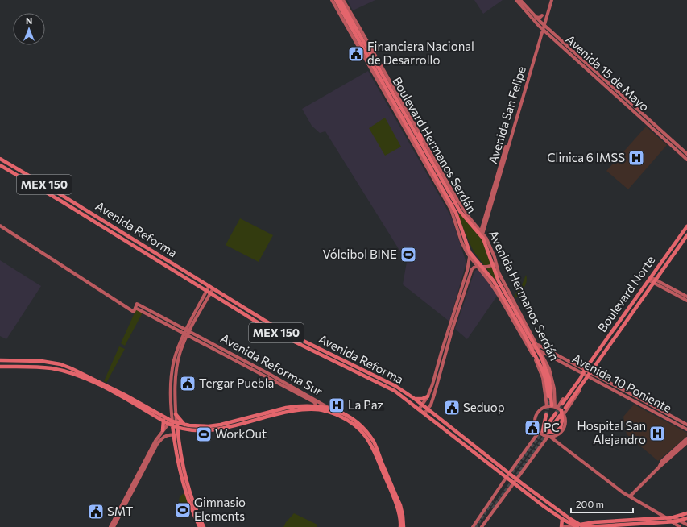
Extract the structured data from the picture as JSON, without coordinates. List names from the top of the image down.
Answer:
{
  "streets": {
    "main road": [
      "Avenida 15 de Mayo",
      "Avenida San Felipe",
      "Boulevard Hermanos Serdán",
      "MEX 150",
      "Avenida Reforma",
      "Boulevard Norte",
      "Avenida Hermanos Serdán",
      "Avenida Reforma Sur",
      "Avenida 10 Poniente"
    ]
  },
  "crossings": [
    ["Avenida 15 de Mayo", "Avenida San Felipe"],
    ["Avenida San Felipe", "Boulevard Hermanos Serdán"],
    ["Avenida San Felipe", "Avenida Hermanos Serdán"],
    ["Boulevard Hermanos Serdán", "Boulevard Norte"],
    ["Boulevard Hermanos Serdán", "Avenida Hermanos Serdán"],
    ["Boulevard Hermanos Serdán", "Avenida 10 Poniente"],
    ["Avenida Reforma", "Boulevard Norte"],
    ["Boulevard Norte", "Avenida Hermanos Serdán"],
    ["Boulevard Norte", "Avenida 10 Poniente"],
    ["Avenida Hermanos Serdán", "Avenida 10 Poniente"]
  ],
  "places": {
    "public building": [
      "Financiera Nacional de Desarrollo",
      "Tergar Puebla",
      "Seduop",
      "PC",
      "SMT"
    ],
    "hospital": ["Clinica 6 IMSS", "La Paz", "Hospital San Alejandro"],
    "sports": ["Vóleibol BINE", "WorkOut", "Gimnasio Elements"]
  },
  "scale_bar": "200 m",
  "north": "top"
}
